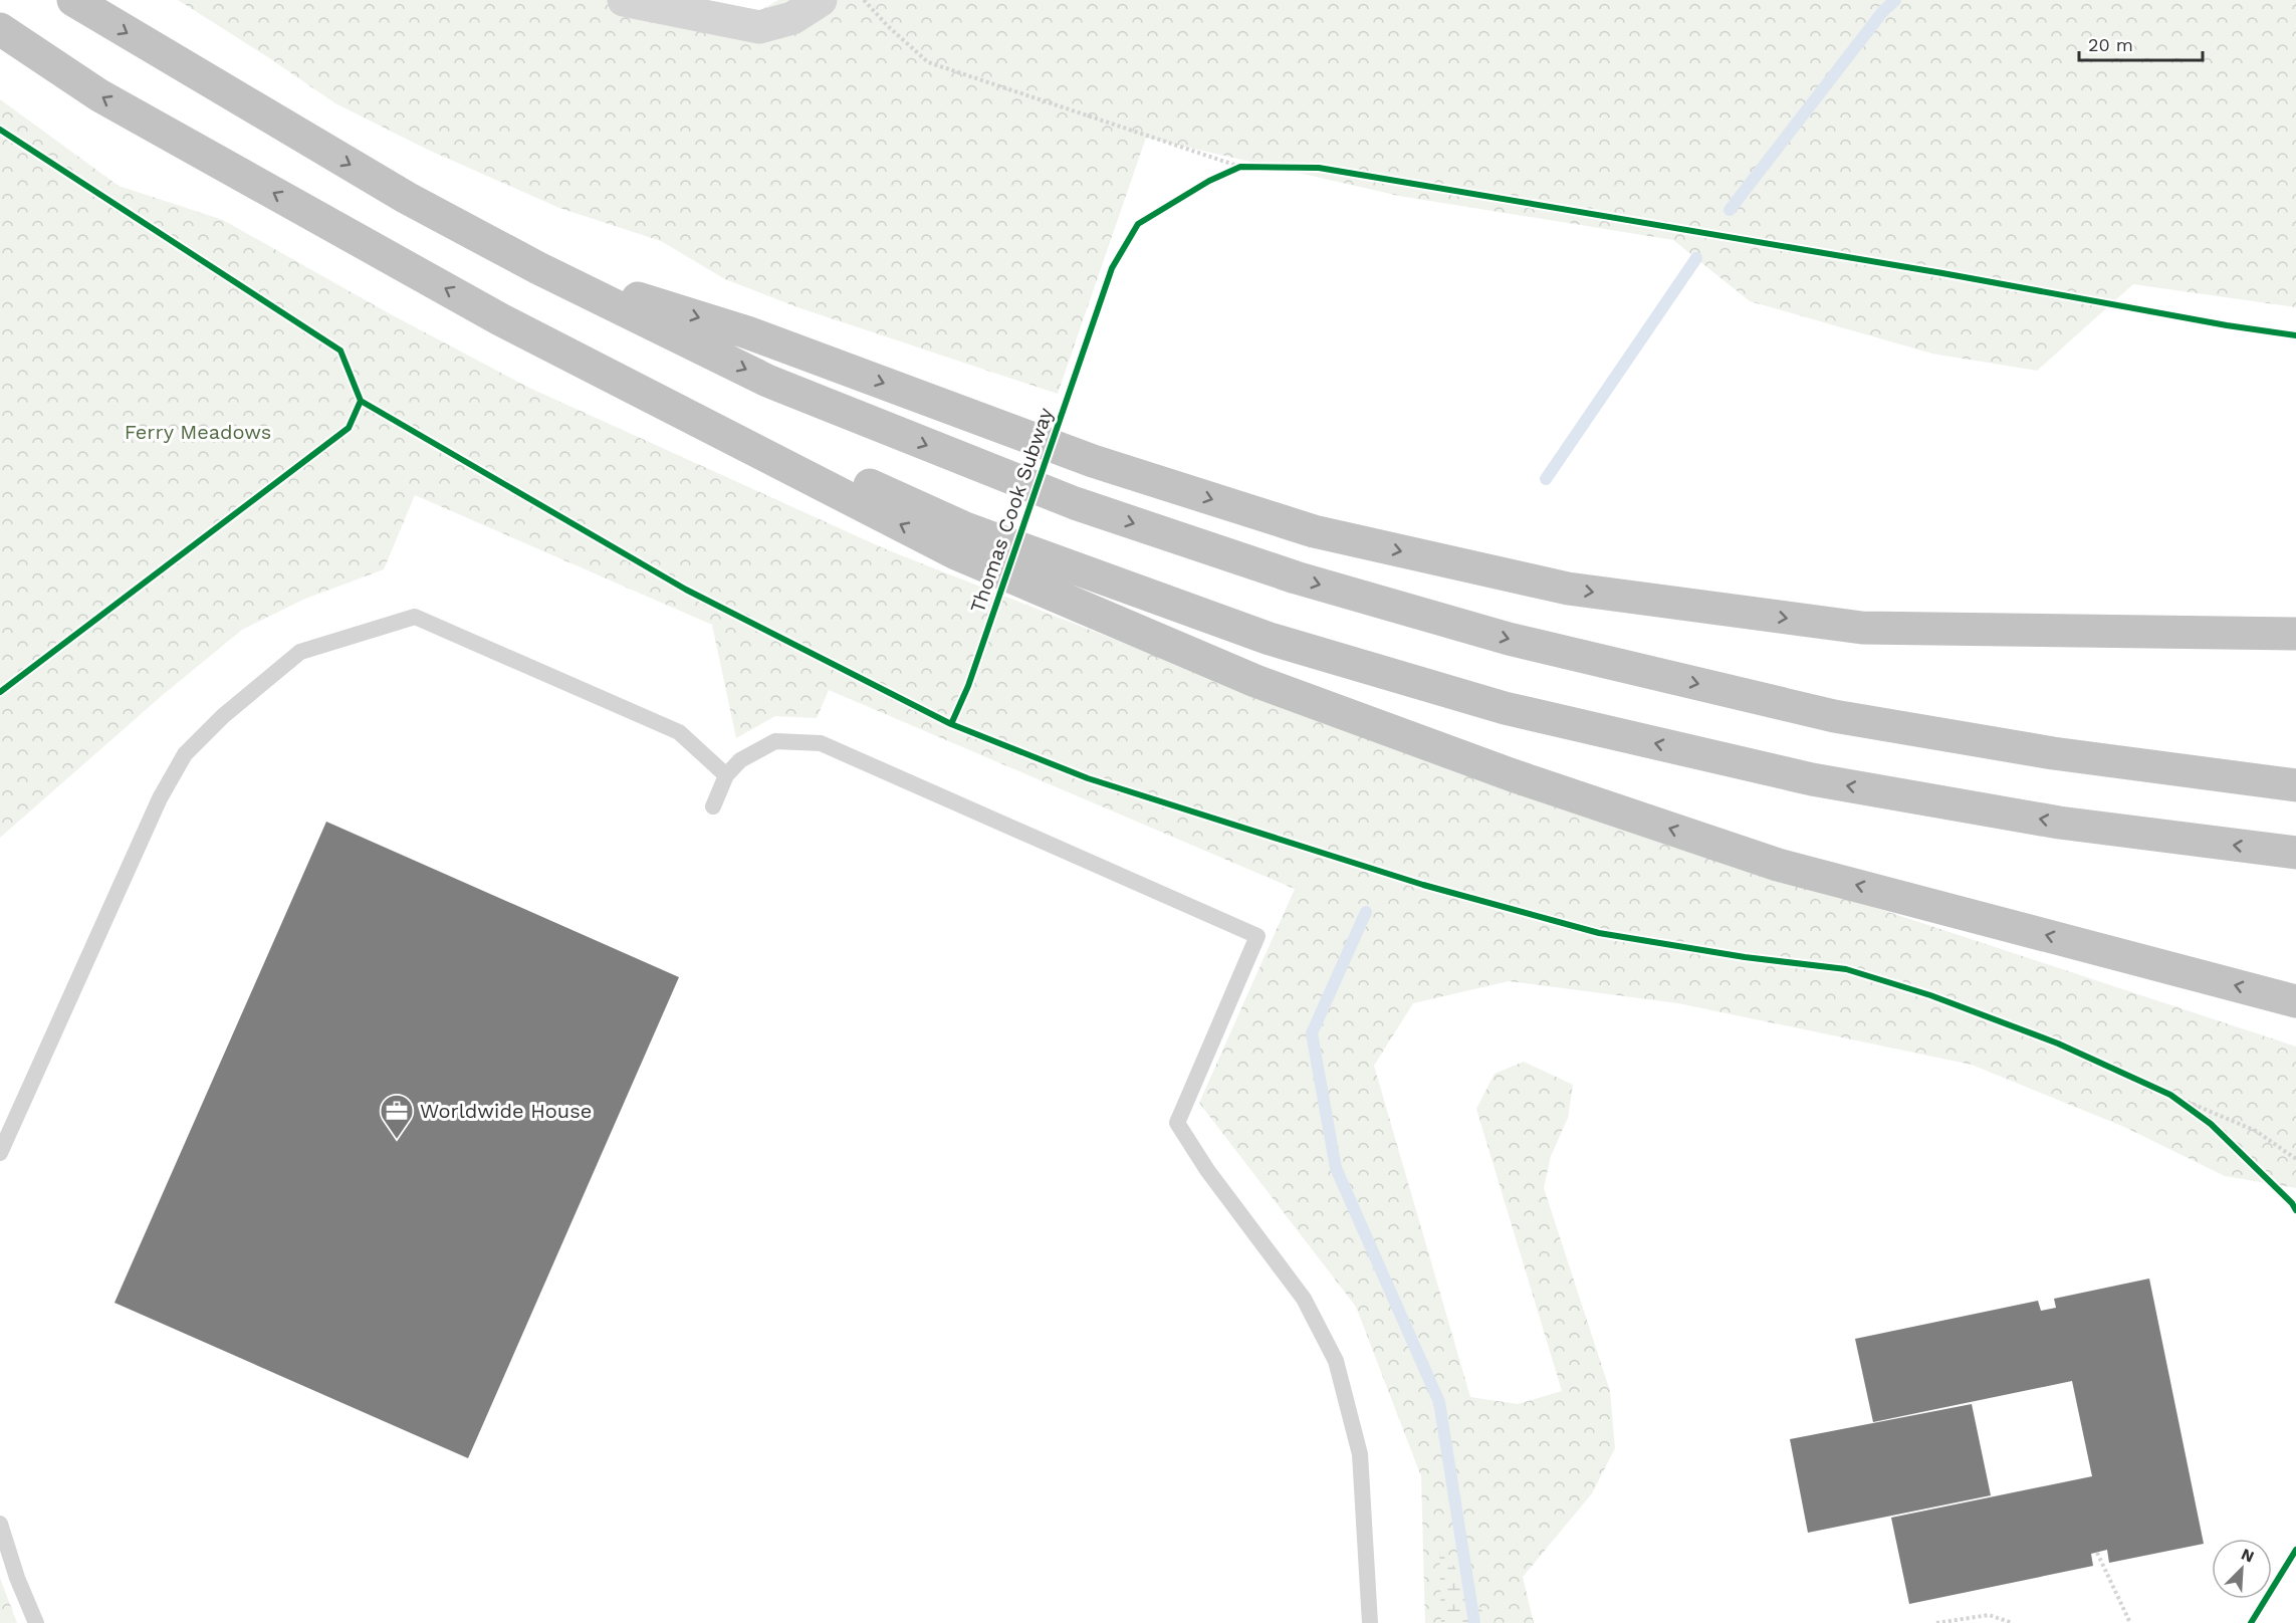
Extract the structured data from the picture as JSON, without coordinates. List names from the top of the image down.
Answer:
{
  "streets": {
    "cycle path": ["Thomas Cook Subway"]
  },
  "parks": ["Ferry Meadows"],
  "places": {
    "office": ["Worldwide House"]
  },
  "scale_bar": "20 m",
  "north": "top right"
}
